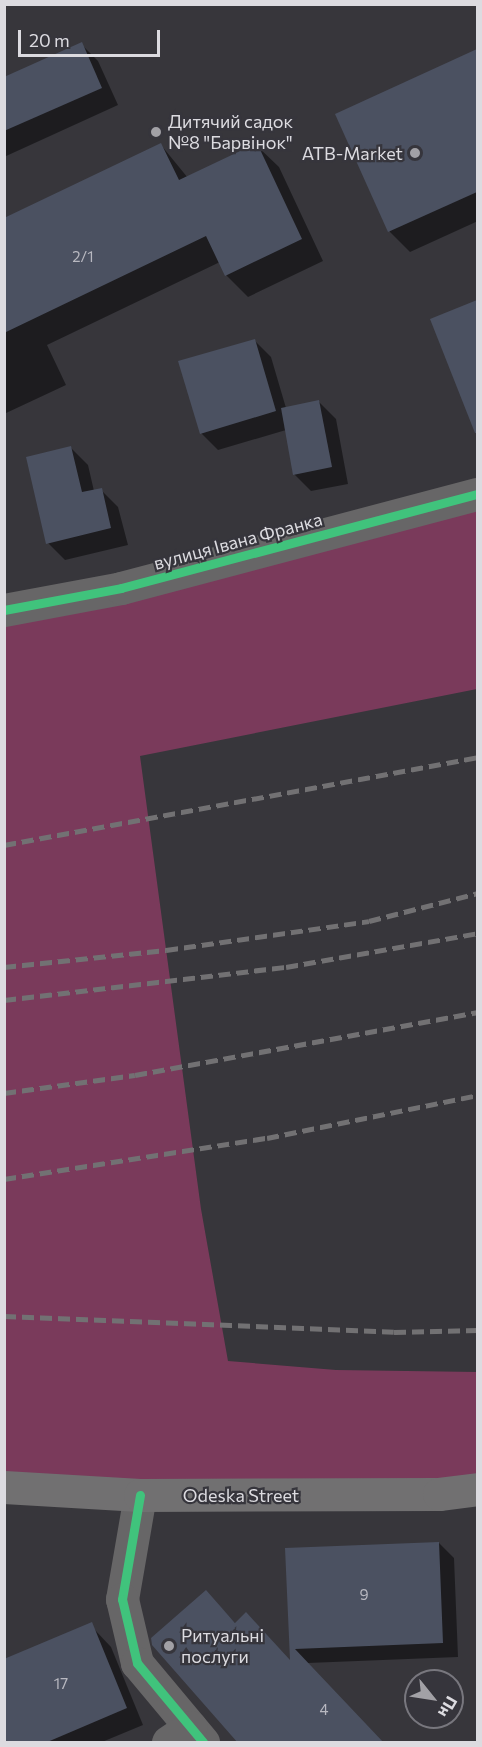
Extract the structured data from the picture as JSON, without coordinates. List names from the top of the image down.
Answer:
{
  "streets": {
    "main road": ["Odeska Street"],
    "street": ["вулиця Івана Франка"]
  },
  "places": ["Дитячий садок №8 \"Барвінок\"", "ATB-Market", "Ритуальні послуги"],
  "house_numbers": [
    "2/1",
    "9",
    "17",
    "4"
  ],
  "scale_bar": "20 m",
  "north": "bottom right"
}
